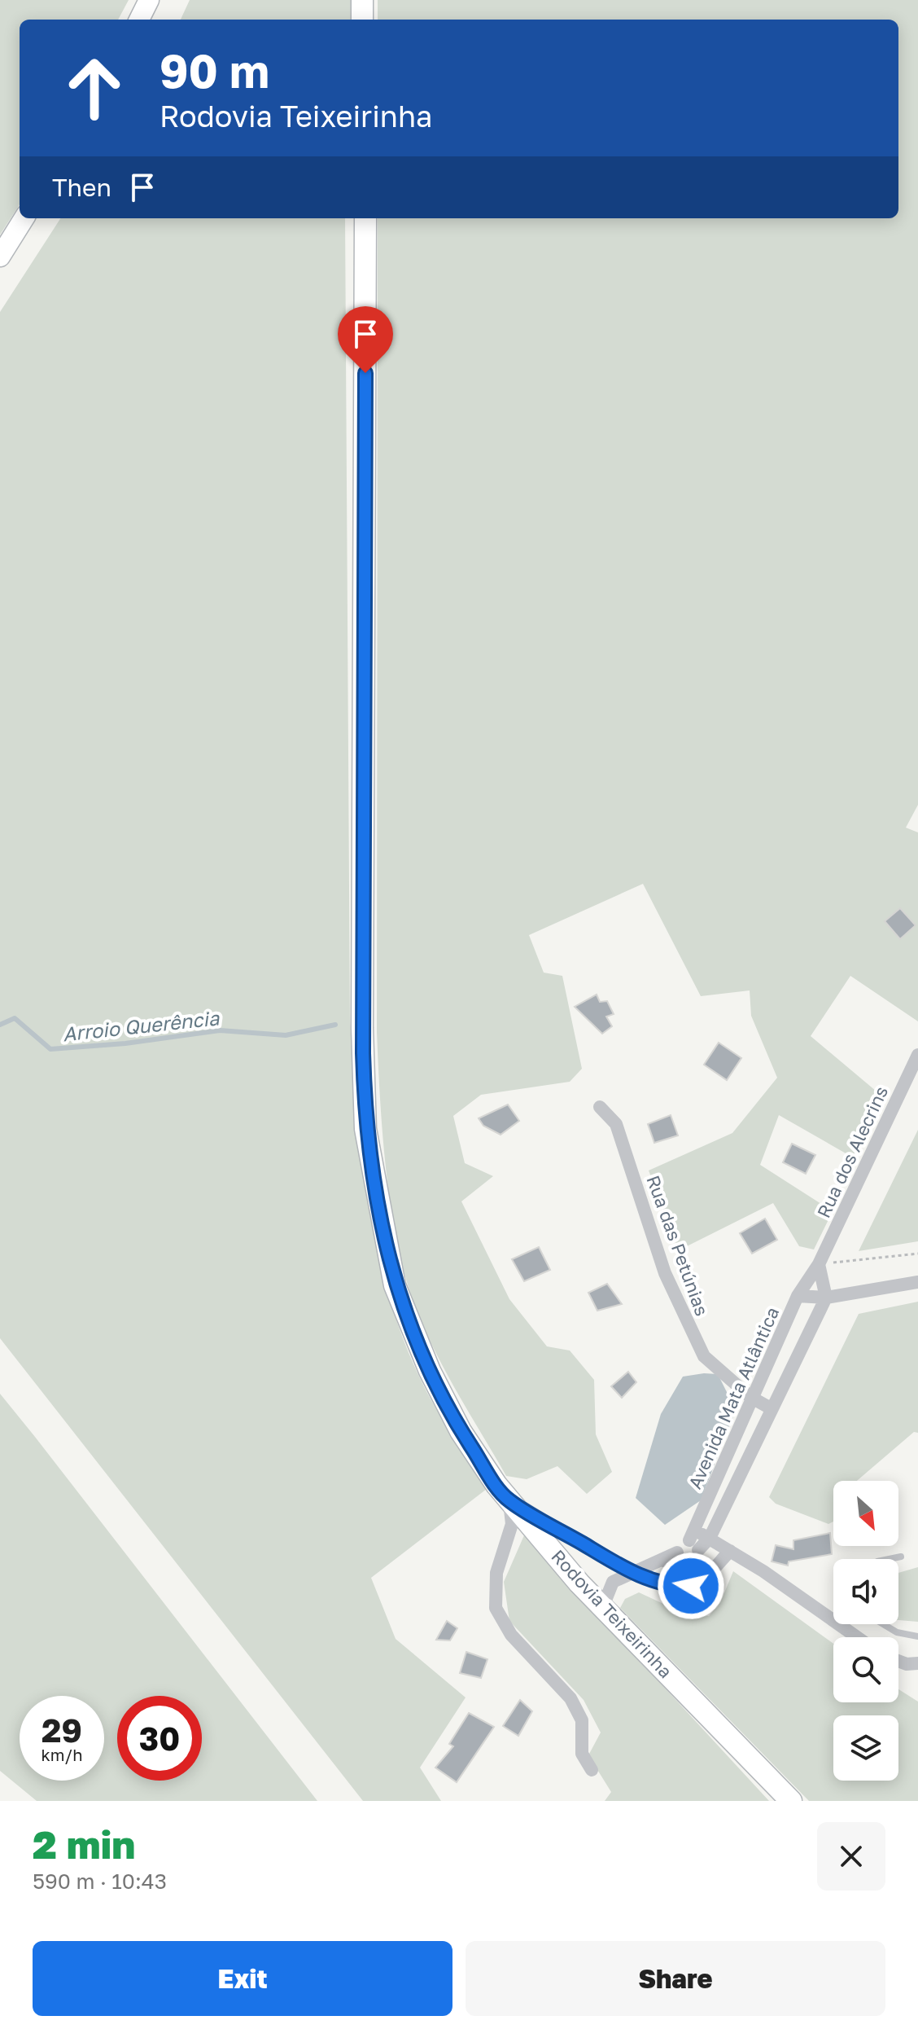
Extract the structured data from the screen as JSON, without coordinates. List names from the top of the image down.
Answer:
{
  "streets": {
    "main road": ["Rodovia Teixeirinha"],
    "street": ["Rua dos Alecrins", "Rua das Petúnias", "Avenida Mata Atlântica"]
  },
  "crossings": [
    ["Rua dos Alecrins", "Avenida Mata Atlântica"],
    ["Rua das Petúnias", "Avenida Mata Atlântica"]
  ],
  "water": ["Arroio Querência"],
  "north": "bottom right",
  "page": {
    "turn": ["90 m", "Rodovia Teixeirinha"],
    "then": "Then",
    "speed": "29 km/h",
    "limit": "30",
    "heading": ["2 min", "590 m · 10:43"],
    "buttons": ["Exit", "Share"]
  }
}
